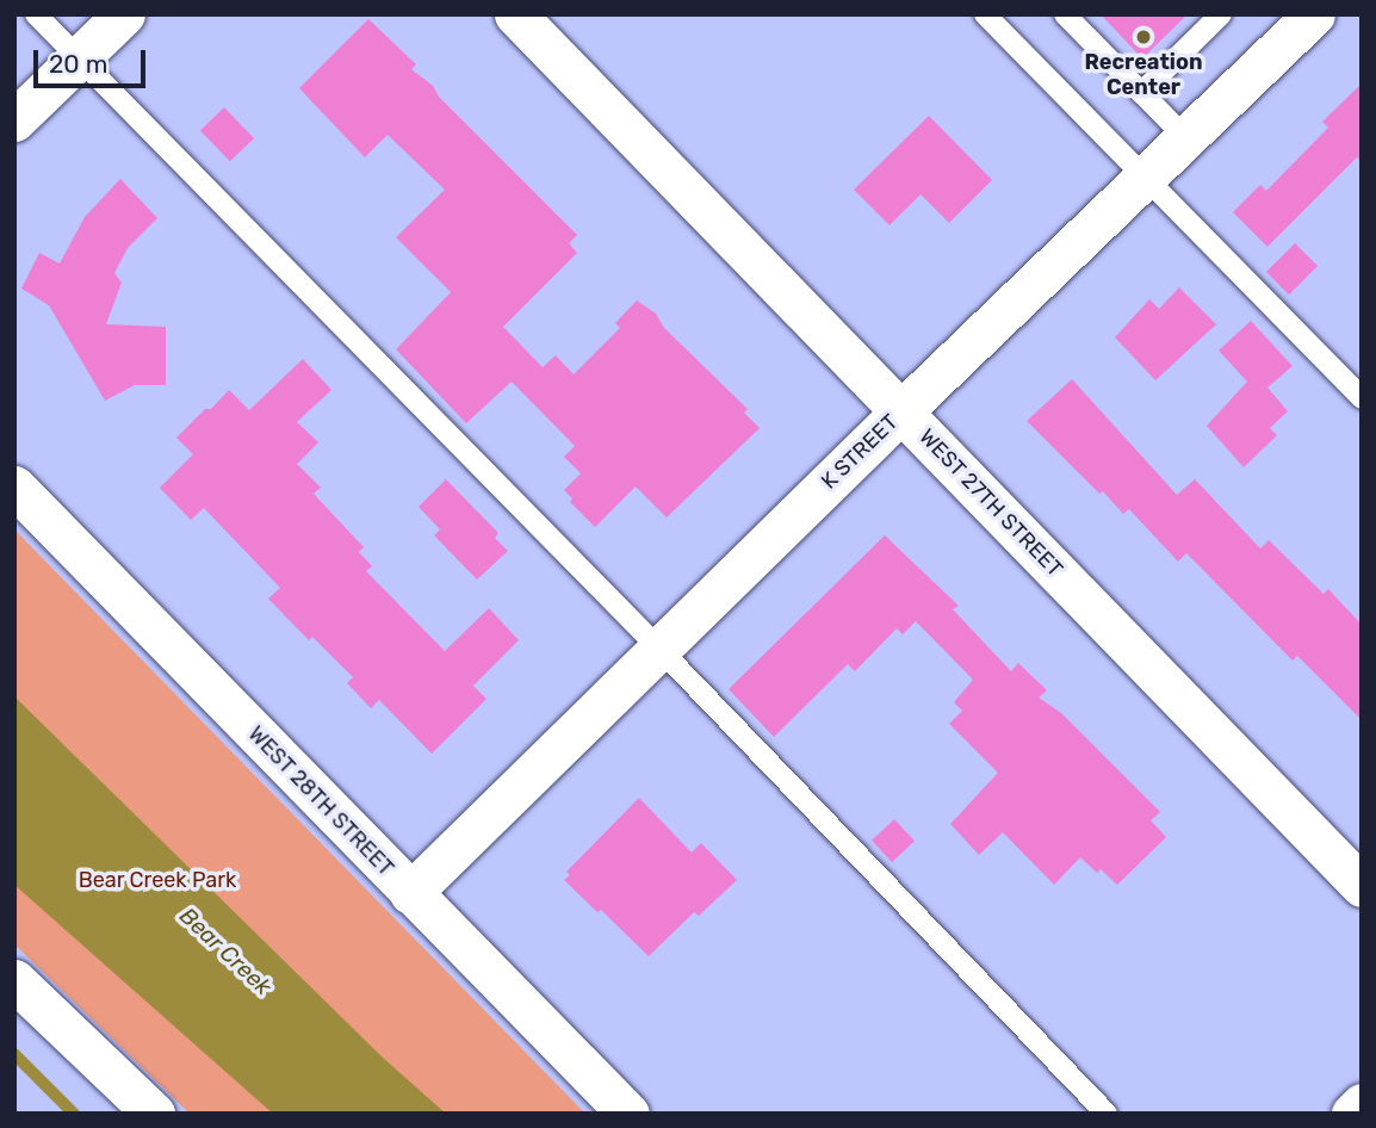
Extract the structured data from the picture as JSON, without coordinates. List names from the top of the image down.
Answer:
{
  "streets": {
    "street": ["K STREET", "WEST 27TH STREET", "WEST 28TH STREET"]
  },
  "crossings": [
    ["K STREET", "WEST 27TH STREET"],
    ["K STREET", "WEST 28TH STREET"]
  ],
  "water": ["Bear Creek"],
  "parks": ["Bear Creek Park"],
  "places": ["Recreation Center"],
  "scale_bar": "20 m"
}
